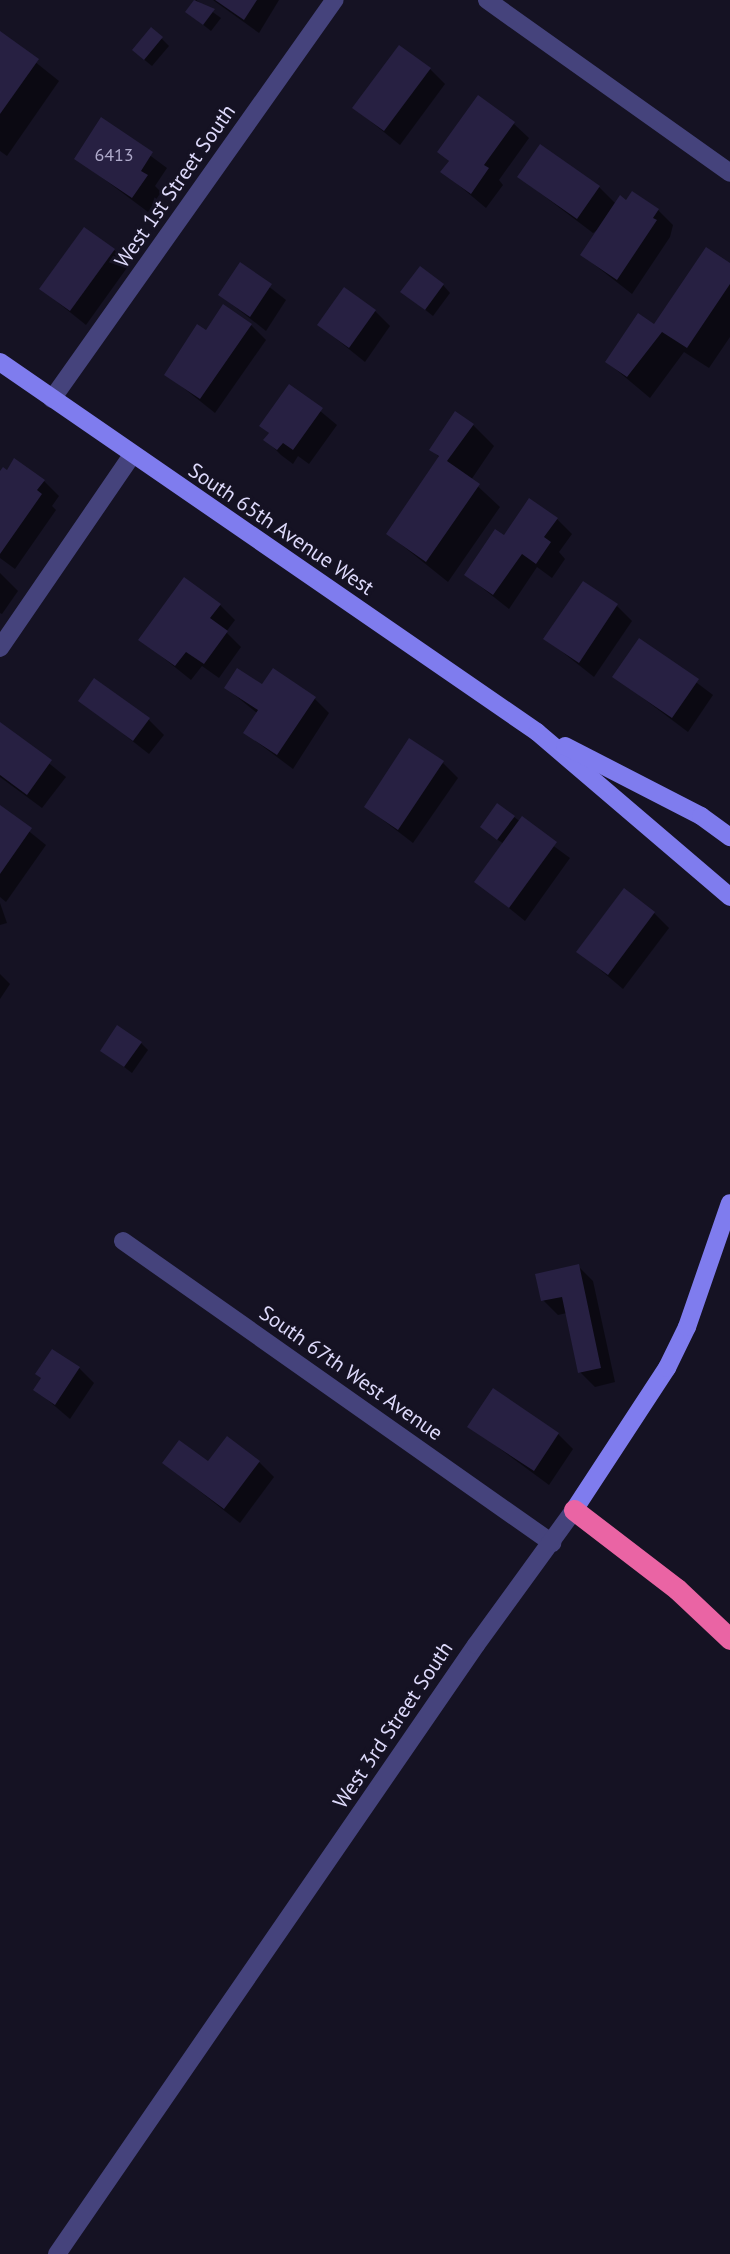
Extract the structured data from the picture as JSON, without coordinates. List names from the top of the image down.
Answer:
{
  "streets": {
    "street": [
      "West 1st Street South",
      "South 65th Avenue West",
      "South 67th West Avenue",
      "West 3rd Street South"
    ]
  },
  "crossings": [
    ["West 1st Street South", "South 65th Avenue West"],
    ["South 67th West Avenue", "West 3rd Street South"]
  ],
  "house_numbers": ["6413"]
}
